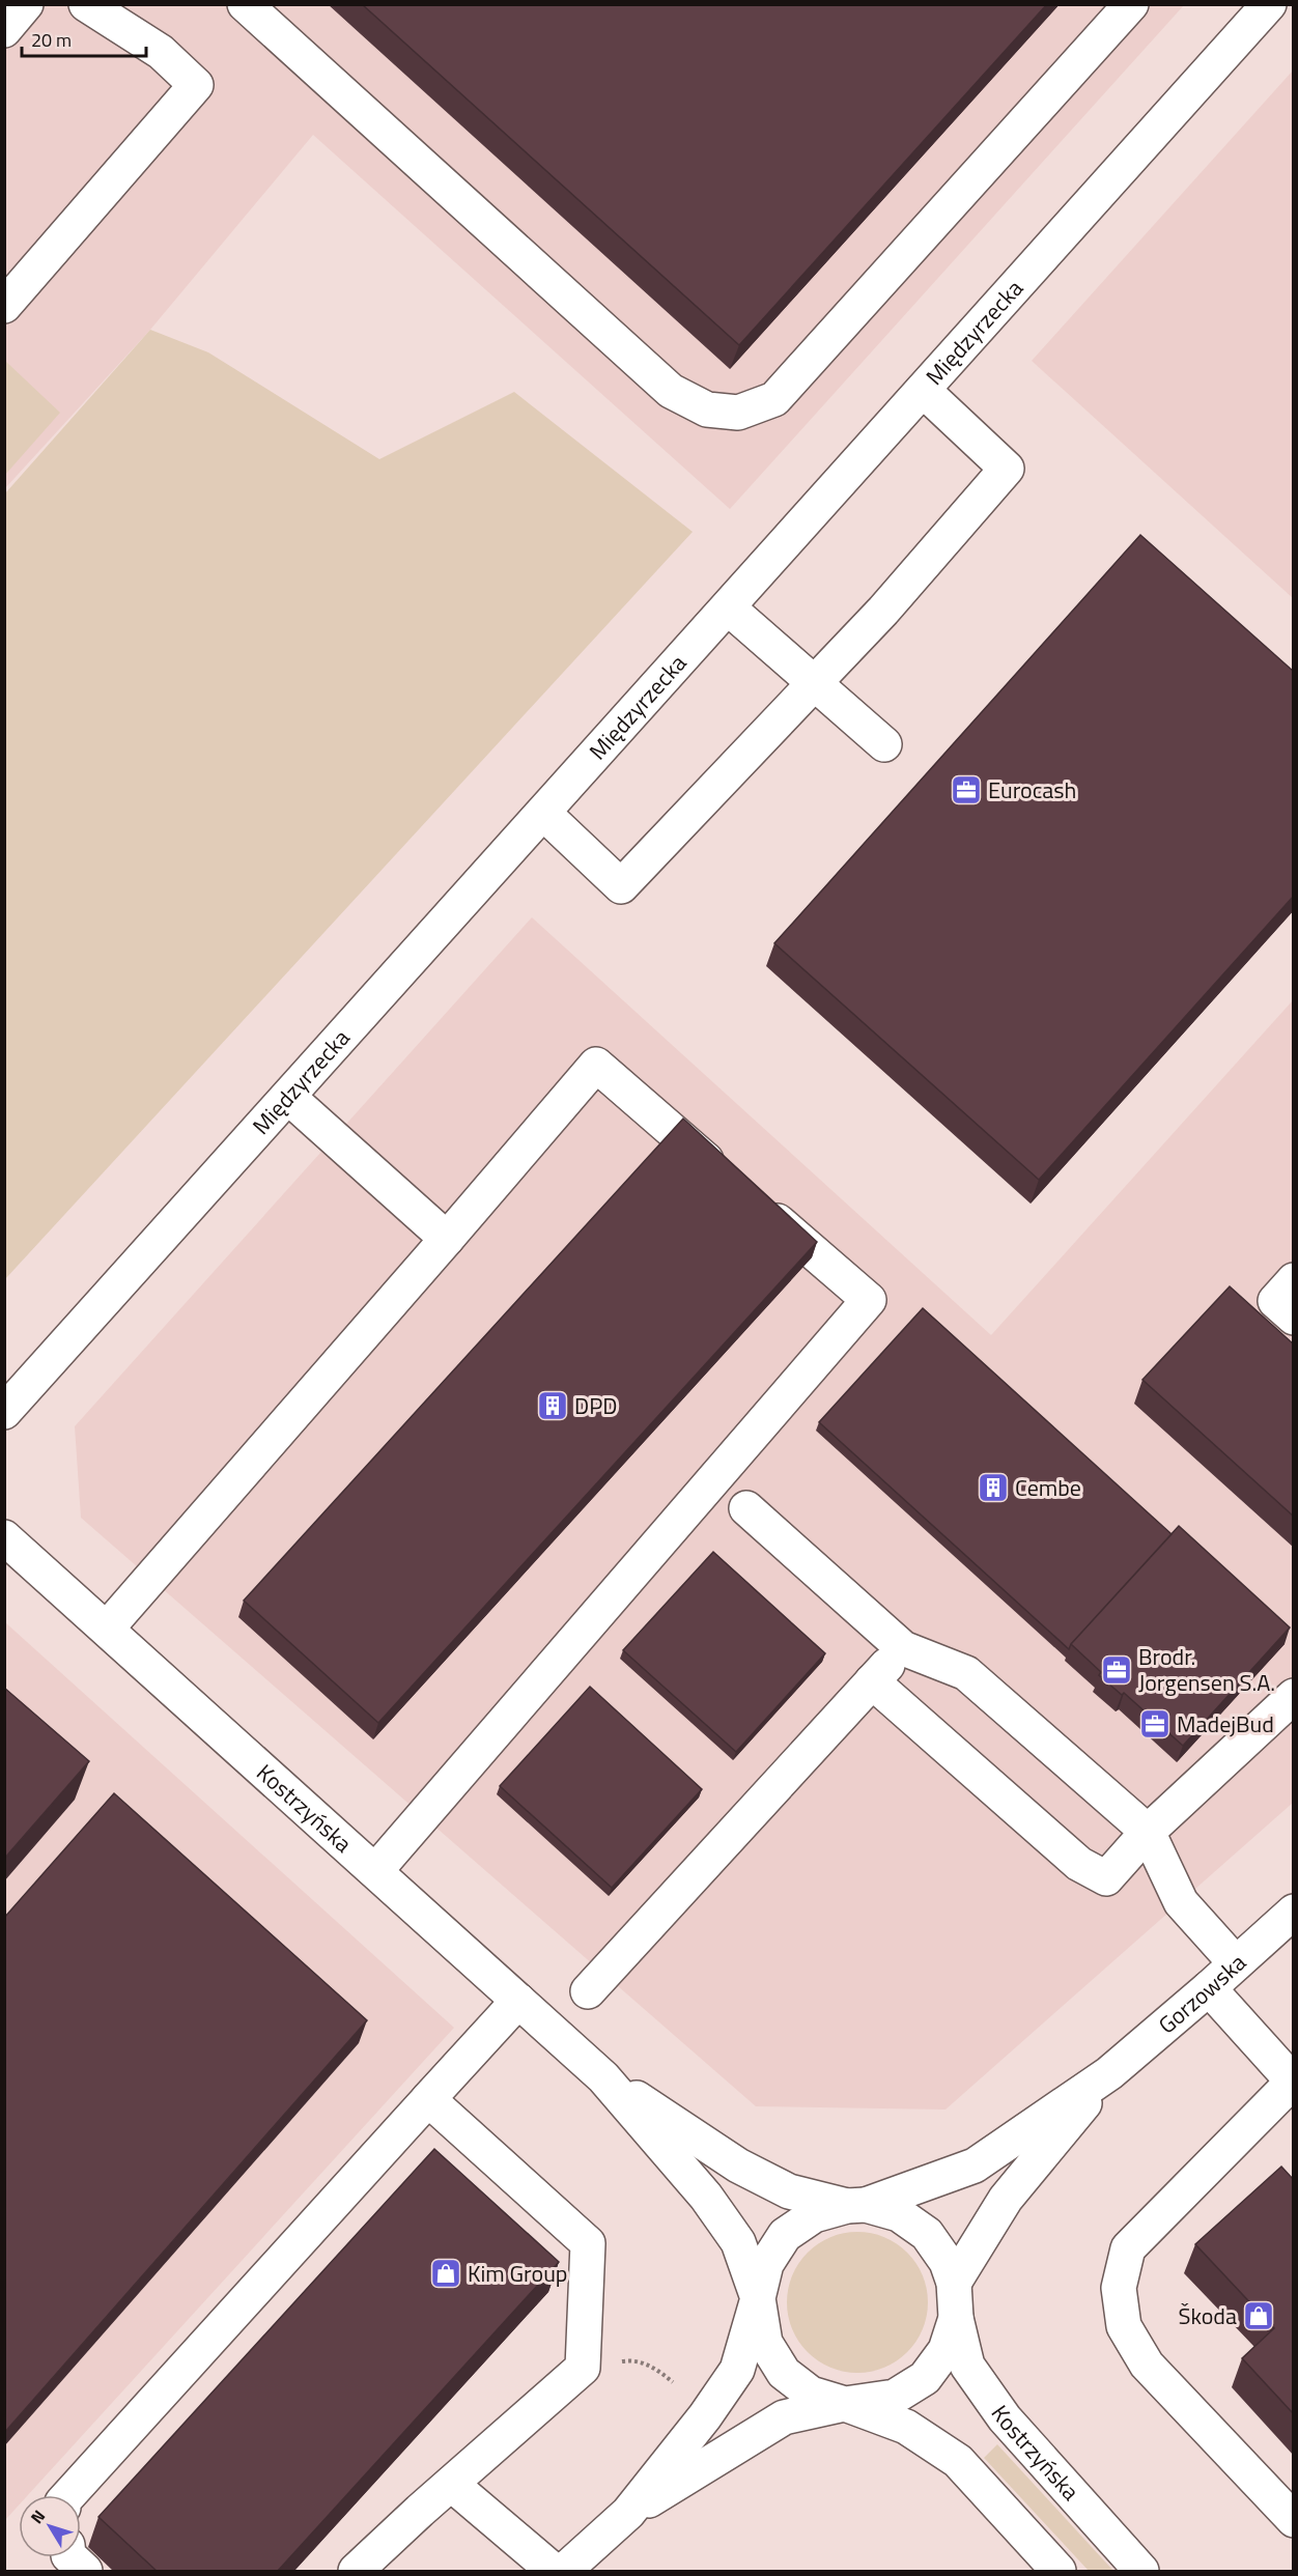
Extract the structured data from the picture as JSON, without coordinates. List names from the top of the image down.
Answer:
{
  "streets": {
    "street": ["Międzyrzecka", "Kostrzyńska", "Gorzowska"]
  },
  "places": {
    "office": ["Eurocash", "Brodr. Jorgensen S.A.", "MadejBud"],
    "building": ["DPD", "Cembe"],
    "shop": ["Kim Group", "Škoda"]
  },
  "scale_bar": "20 m",
  "north": "top left"
}
